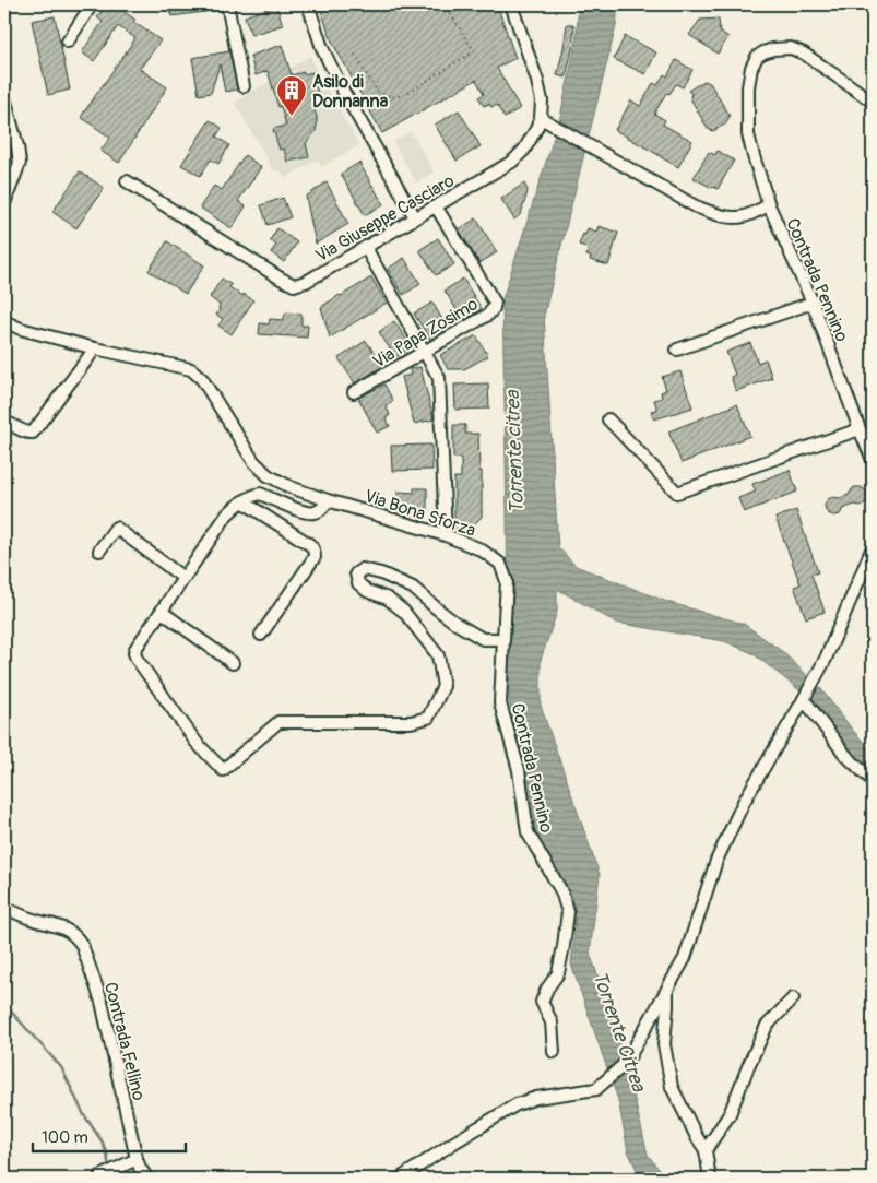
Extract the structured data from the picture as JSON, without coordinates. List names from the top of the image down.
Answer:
{
  "streets": {
    "street": [
      "Via Giuseppe Casciaro",
      "Contrada Pennino",
      "Via Papa Zosimo",
      "Via Bona Sforza",
      "Contrada Fellino"
    ]
  },
  "crossings": [
    ["Via Giuseppe Casciaro", "Contrada Pennino"],
    ["Via Giuseppe Casciaro", "Via Papa Zosimo"],
    ["Contrada Pennino", "Via Bona Sforza"]
  ],
  "water": ["Torrente citrea", "Torrente Citrea"],
  "places": {
    "building": ["Asilo di Donnanna"]
  },
  "scale_bar": "100 m"
}
